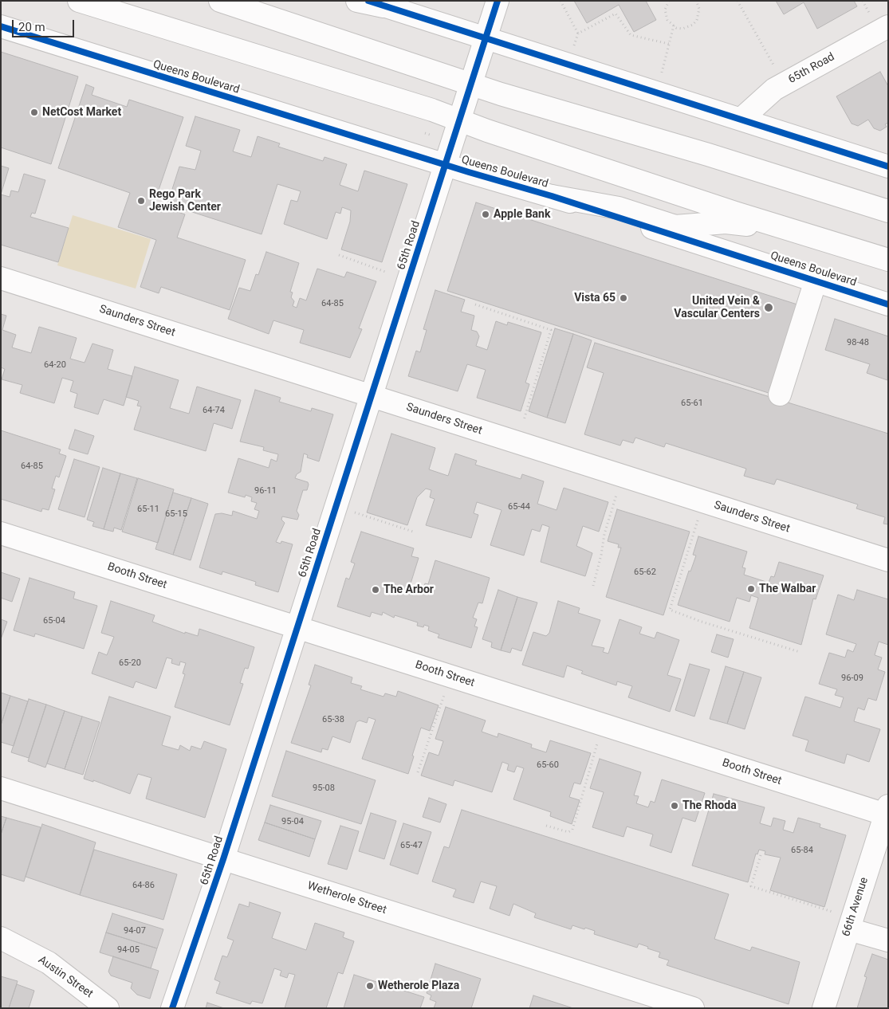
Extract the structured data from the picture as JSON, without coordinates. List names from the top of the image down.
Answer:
{
  "streets": {
    "street": [
      "65th Road",
      "Queens Boulevard",
      "Saunders Street",
      "Booth Street",
      "Wetherole Street",
      "66th Avenue",
      "Austin Street"
    ]
  },
  "crossings": [
    ["65th Road", "Queens Boulevard"],
    ["65th Road", "Saunders Street"],
    ["65th Road", "Booth Street"],
    ["65th Road", "Wetherole Street"],
    ["Booth Street", "66th Avenue"]
  ],
  "places": [
    "NetCost Market",
    "Rego Park Jewish Center",
    "Apple Bank",
    "Vista 65",
    "United Vein & Vascular Centers",
    "The Walbar",
    "The Arbor",
    "The Rhoda",
    "Wetherole Plaza"
  ],
  "house_numbers": [
    "64-85",
    "98-48",
    "64-20",
    "65-61",
    "64-74",
    "64-85",
    "96-11",
    "65-44",
    "65-11",
    "65-15",
    "65-62",
    "65-04",
    "65-20",
    "96-09",
    "65-38",
    "65-60",
    "95-08",
    "95-04",
    "65-47",
    "65-84",
    "64-86",
    "94-07",
    "94-05"
  ],
  "scale_bar": "20 m"
}
